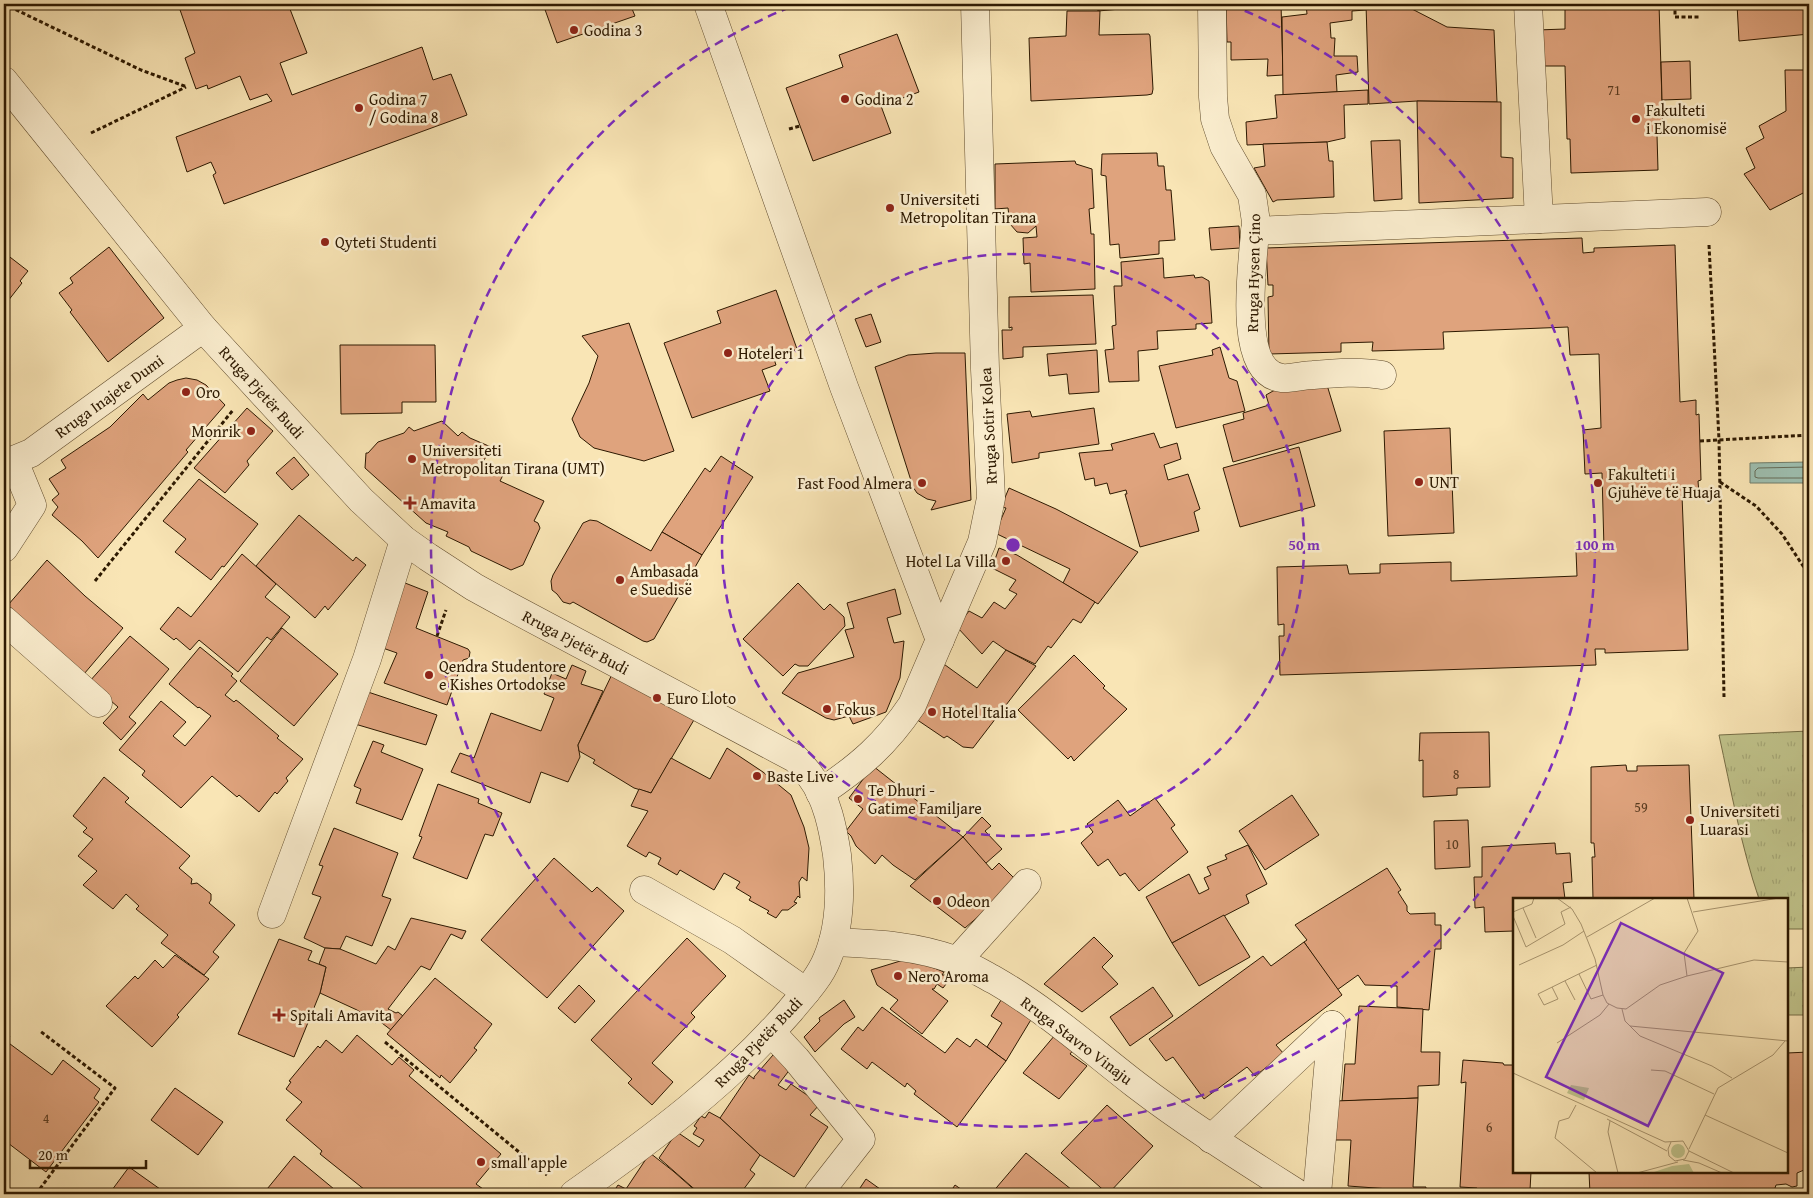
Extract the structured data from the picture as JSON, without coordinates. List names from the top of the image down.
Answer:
{
  "streets": {
    "street": [
      "Rruga Hysen Çino",
      "Rruga Pjetër Budi",
      "Rruga Inajete Dumi",
      "Rruga Sotir Kolea",
      "Rruga Stavro Vinaju"
    ]
  },
  "crossings": [
    ["Rruga Pjetër Budi", "Rruga Inajete Dumi"],
    ["Rruga Pjetër Budi", "Rruga Sotir Kolea"],
    ["Rruga Pjetër Budi", "Rruga Stavro Vinaju"]
  ],
  "places": {
    "other": [
      "Godina 3",
      "Godina 2",
      "Godina 7 / Godina 8",
      "Fakulteti i Ekonomisë",
      "Universiteti Metropolitan Tirana",
      "Qyteti Studenti",
      "Hoteleri 1",
      "Oro",
      "Monrik",
      "Universiteti Metropolitan Tirana (UMT)",
      "UNT",
      "Fast Food Almera",
      "Fakulteti i Gjuhëve të Huaja",
      "Hotel La Villa",
      "Ambasada e Suedisë",
      "Qendra Studentore e Kishes Ortodokse",
      "Euro Lloto",
      "Fokus",
      "Hotel Italia",
      "Baste Live",
      "Te Dhuri - Gatime Familjare",
      "Universiteti Luarasi",
      "Odeon",
      "Nero Aroma",
      "small apple"
    ],
    "health": ["Amavita", "Spitali Amavita"]
  },
  "house_numbers": [
    "71",
    "8",
    "59",
    "10",
    "4",
    "6"
  ],
  "scale_bar": "20 m",
  "rings": ["50 m", "100 m"]
}
